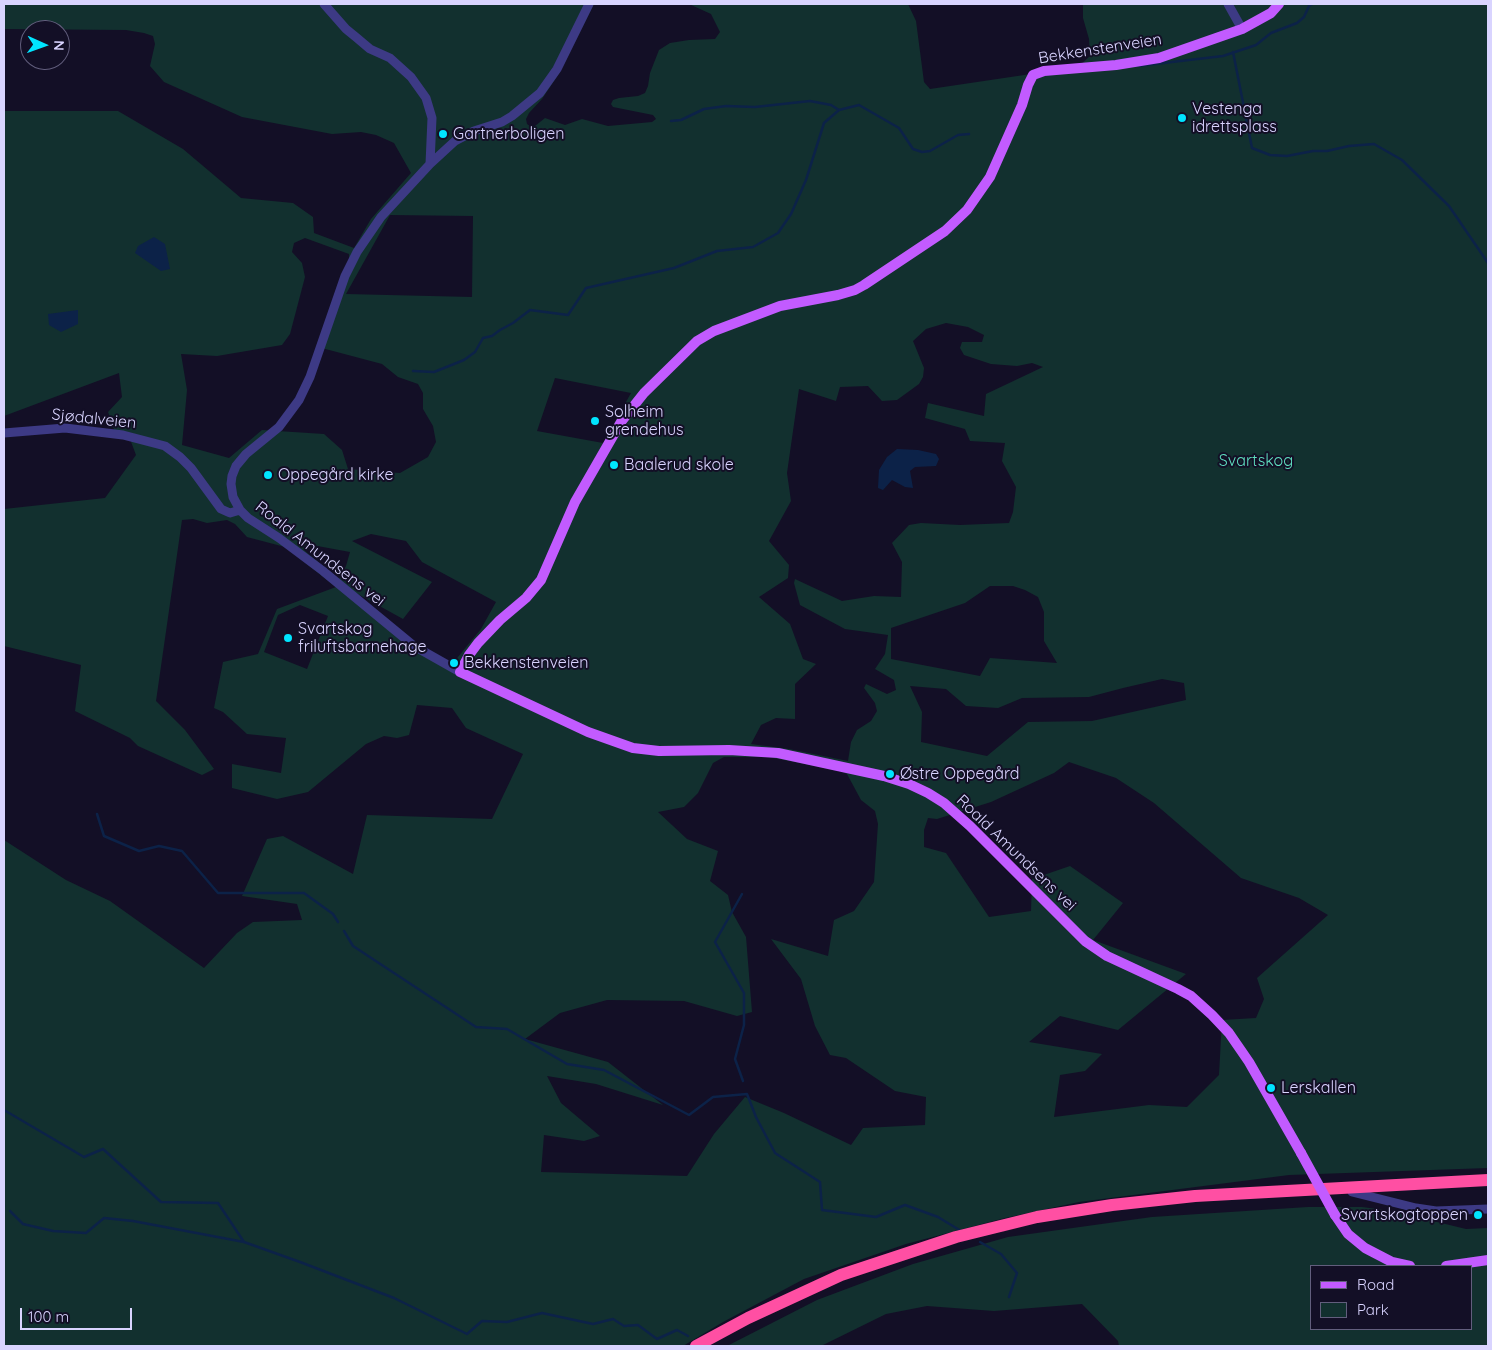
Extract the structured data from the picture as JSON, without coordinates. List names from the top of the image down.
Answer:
{
  "streets": {
    "main road": ["Bekkenstenveien", "Roald Amundsens vei"],
    "street": ["Sjødalveien"]
  },
  "crossings": [
    ["Bekkenstenveien", "Roald Amundsens vei"],
    ["Sjødalveien", "Roald Amundsens vei"]
  ],
  "parks": ["Svartskog"],
  "places": [
    "Vestenga idrettsplass",
    "Gartnerboligen",
    "Solheim grendehus",
    "Baalerud skole",
    "Oppegård kirke",
    "Svartskog friluftsbarnehage",
    "Bekkenstenveien",
    "Østre Oppegård",
    "Lerskallen",
    "Svartskogtoppen"
  ],
  "legend": ["Road", "Park"],
  "scale_bar": "100 m",
  "north": "right"
}
